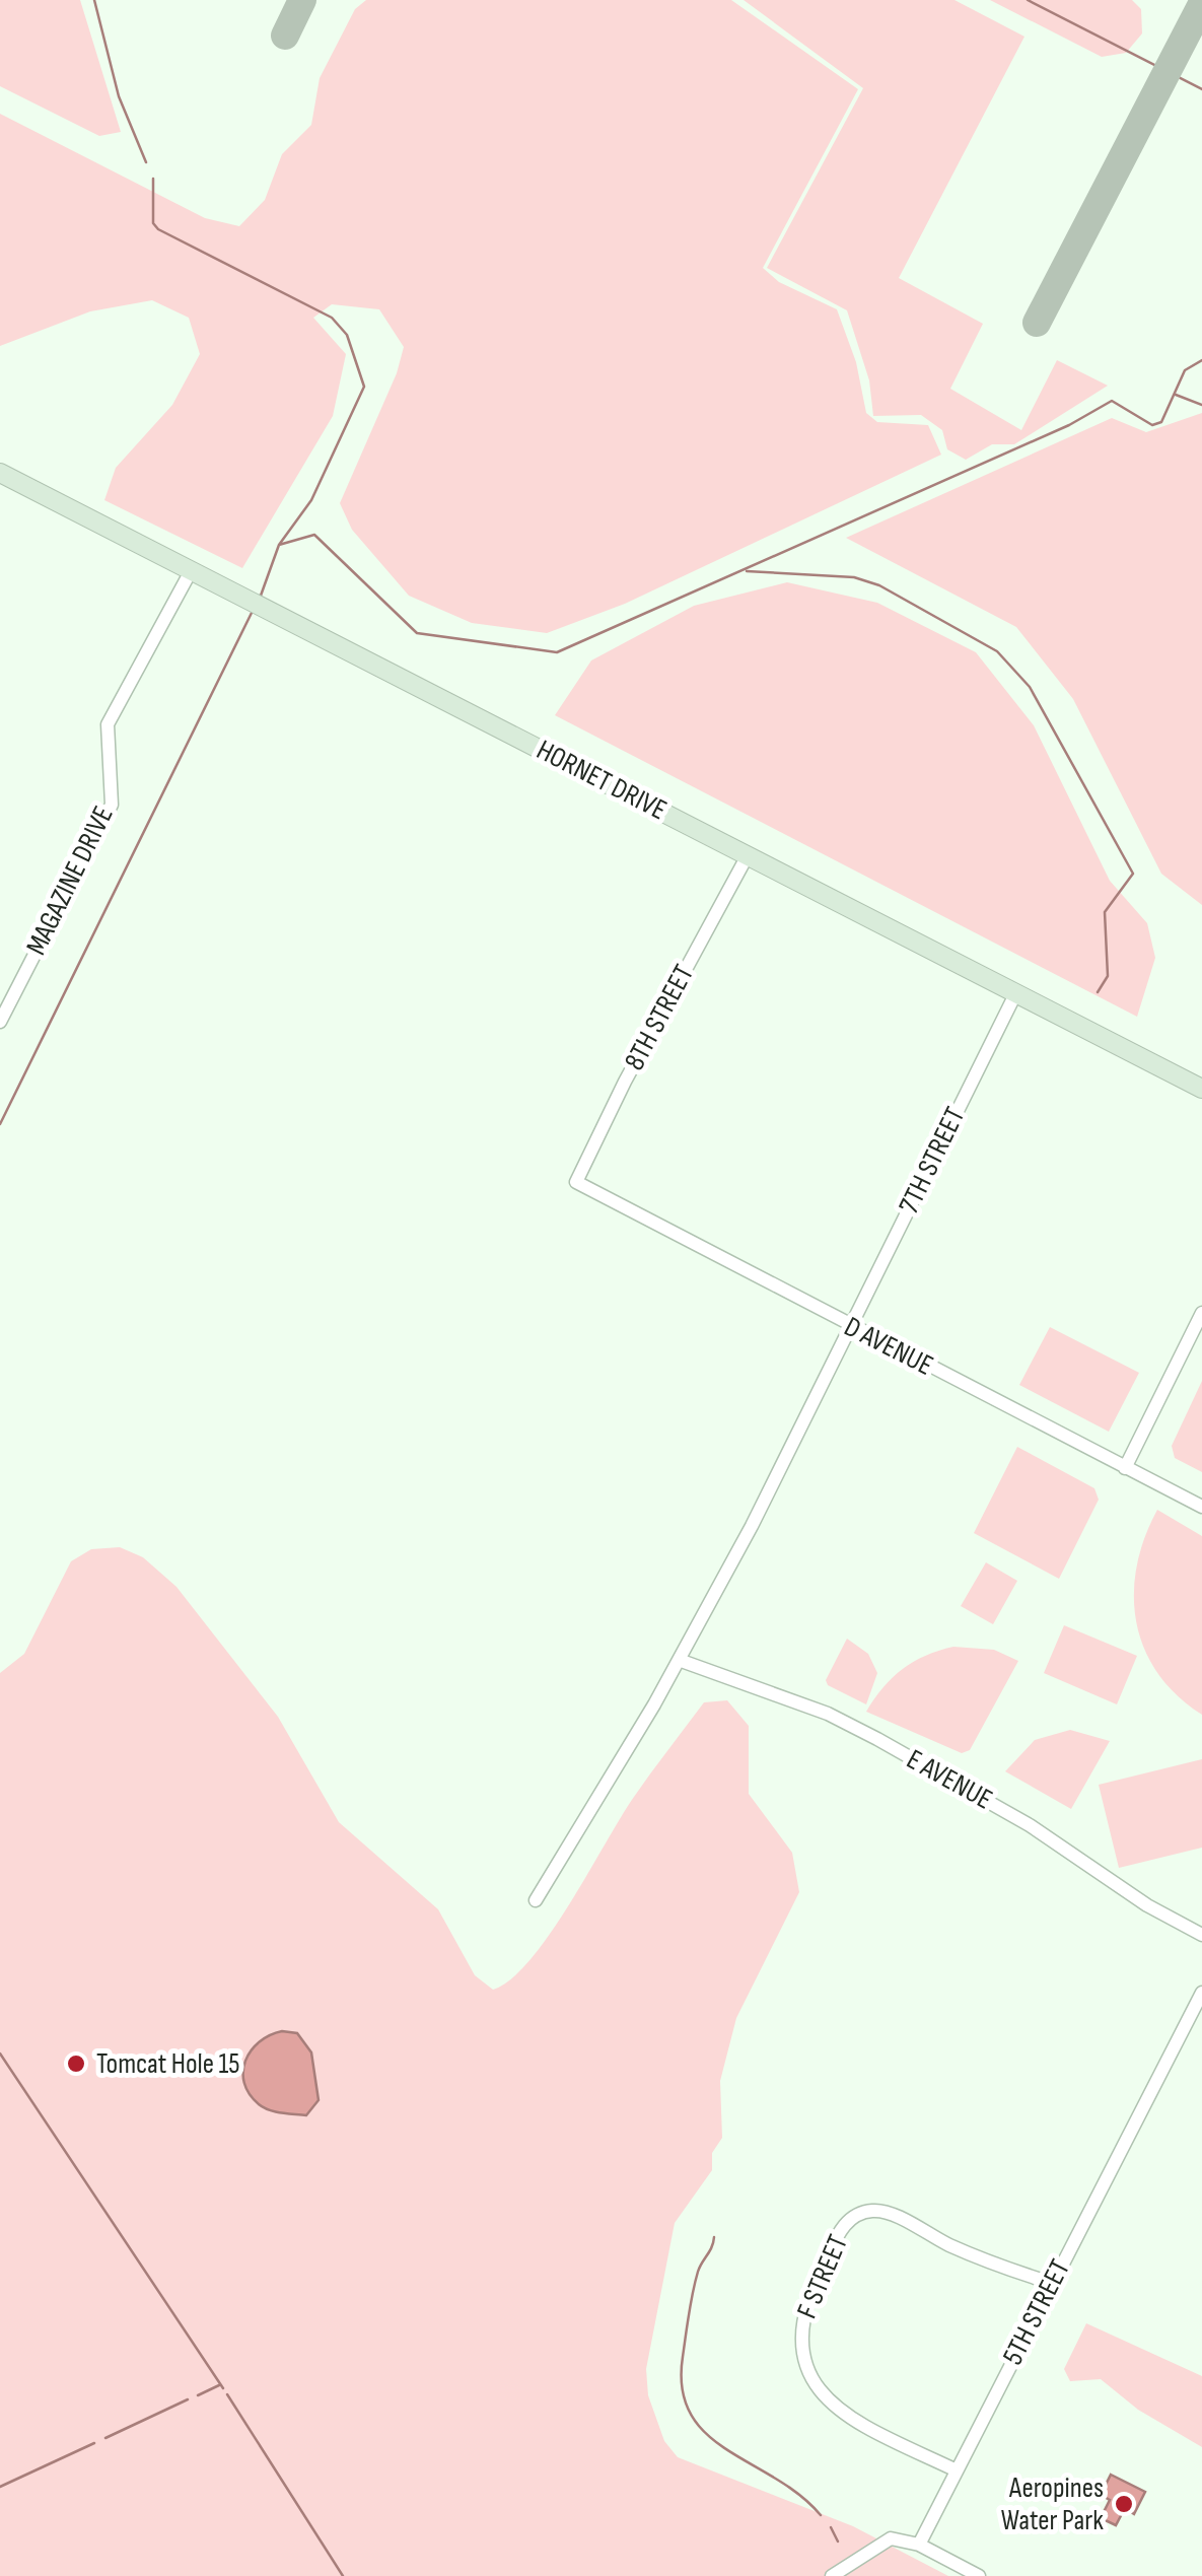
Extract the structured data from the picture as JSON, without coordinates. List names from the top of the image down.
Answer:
{
  "streets": {
    "main road": ["HORNET DRIVE"],
    "street": [
      "MAGAZINE DRIVE",
      "8TH STREET",
      "7TH STREET",
      "D AVENUE",
      "E AVENUE",
      "F STREET",
      "5TH STREET"
    ]
  },
  "crossings": [
    ["HORNET DRIVE", "MAGAZINE DRIVE"],
    ["HORNET DRIVE", "8TH STREET"],
    ["HORNET DRIVE", "7TH STREET"],
    ["8TH STREET", "D AVENUE"],
    ["7TH STREET", "D AVENUE"],
    ["7TH STREET", "E AVENUE"],
    ["F STREET", "5TH STREET"]
  ],
  "places": ["Tomcat Hole 15", "Aeropines Water Park"]
}
